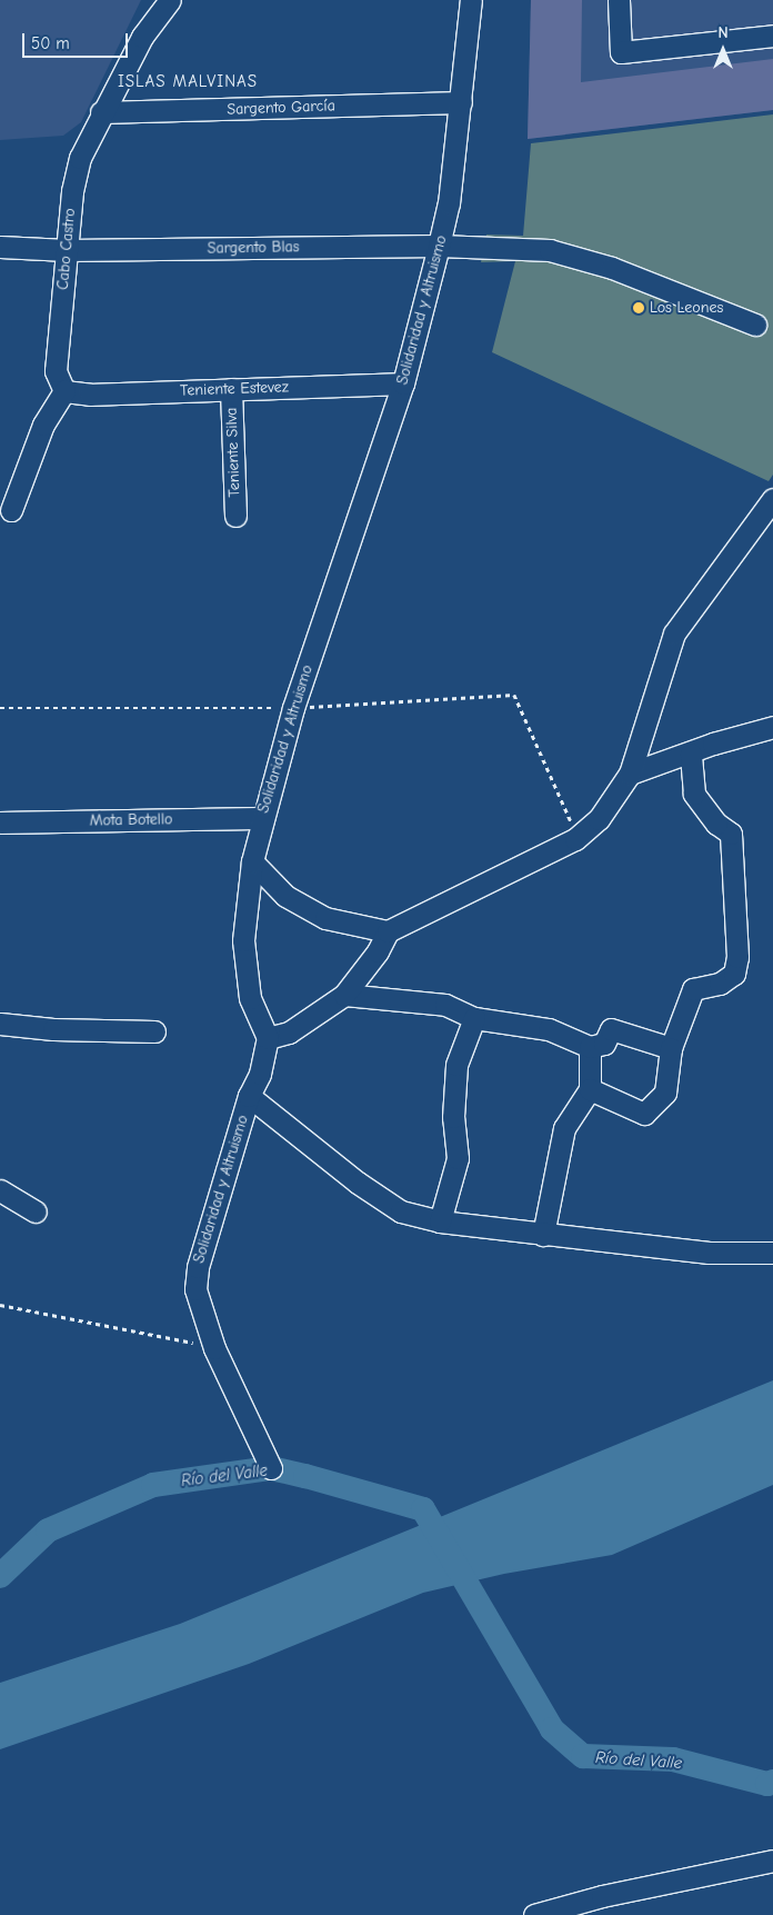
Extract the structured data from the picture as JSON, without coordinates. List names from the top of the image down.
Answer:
{
  "streets": {
    "street": [
      "Sargento García",
      "Sargento Blas",
      "Cabo Castro",
      "Solidaridad y Altruismo",
      "Teniente Estevez",
      "Teniente Silva",
      "Mota Botello"
    ]
  },
  "crossings": [
    ["Sargento García", "Cabo Castro"],
    ["Sargento García", "Solidaridad y Altruismo"],
    ["Sargento Blas", "Cabo Castro"],
    ["Sargento Blas", "Solidaridad y Altruismo"],
    ["Cabo Castro", "Teniente Estevez"],
    ["Solidaridad y Altruismo", "Teniente Estevez"],
    ["Solidaridad y Altruismo", "Mota Botello"],
    ["Teniente Estevez", "Teniente Silva"]
  ],
  "districts": ["ISLAS MALVINAS"],
  "water": ["Río del Valle"],
  "places": ["Los Leones"],
  "scale_bar": "50 m",
  "north": "top"
}
